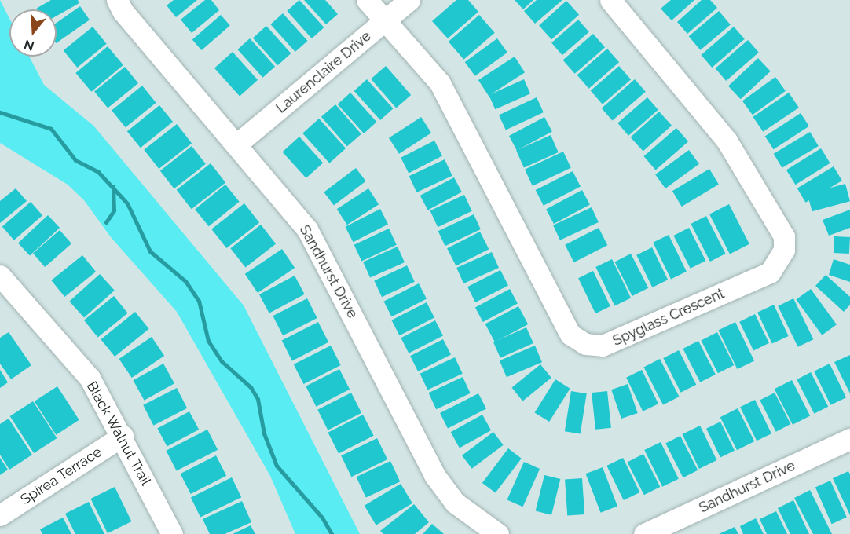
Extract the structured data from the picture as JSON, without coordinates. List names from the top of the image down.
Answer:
{
  "streets": {
    "street": [
      "Laurenclaire Drive",
      "Sandhurst Drive",
      "Spyglass Crescent",
      "Black Walnut Trail",
      "Spirea Terrace"
    ]
  },
  "crossings": [
    ["Laurenclaire Drive", "Sandhurst Drive"],
    ["Laurenclaire Drive", "Spyglass Crescent"],
    ["Black Walnut Trail", "Spirea Terrace"]
  ],
  "north": "bottom"
}
